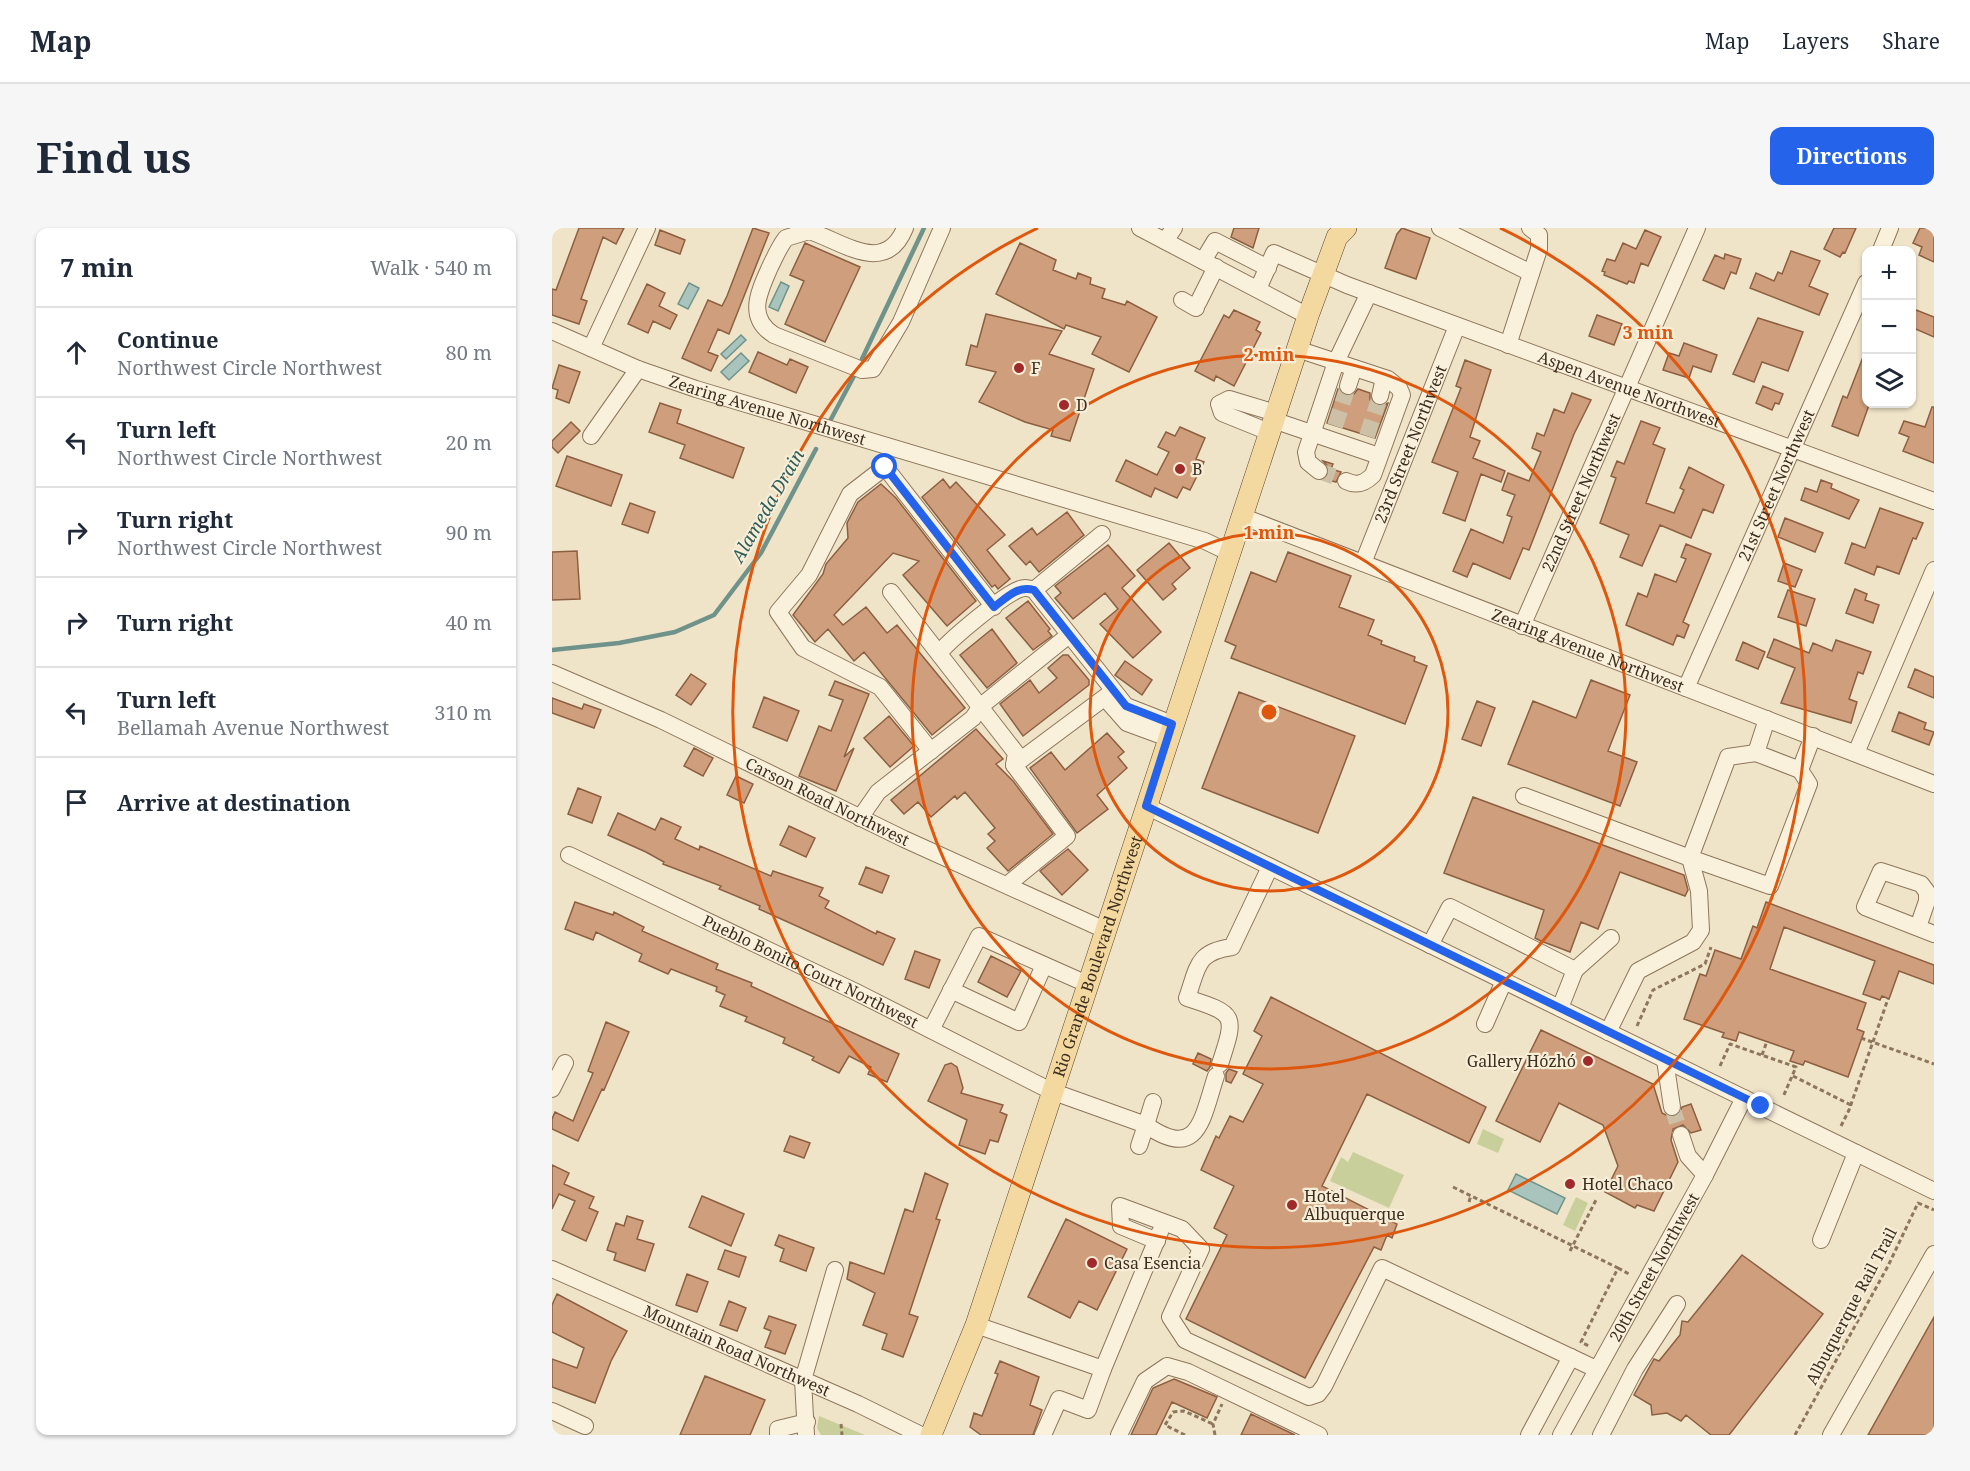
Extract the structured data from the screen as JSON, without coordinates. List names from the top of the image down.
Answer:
{
  "streets": {
    "main road": ["Rio Grande Boulevard Northwest"],
    "street": [
      "Aspen Avenue Northwest",
      "Zearing Avenue Northwest",
      "23rd Street Northwest",
      "21st Street Northwest",
      "22nd Street Northwest",
      "Carson Road Northwest",
      "Pueblo Bonito Court Northwest",
      "20th Street Northwest",
      "Mountain Road Northwest"
    ],
    "path": ["Albuquerque Rail Trail"]
  },
  "crossings": [
    ["Aspen Avenue Northwest", "23rd Street Northwest"],
    ["Aspen Avenue Northwest", "21st Street Northwest"],
    ["Aspen Avenue Northwest", "22nd Street Northwest"],
    ["Aspen Avenue Northwest", "Rio Grande Boulevard Northwest"],
    ["Zearing Avenue Northwest", "23rd Street Northwest"],
    ["Zearing Avenue Northwest", "21st Street Northwest"],
    ["Zearing Avenue Northwest", "22nd Street Northwest"],
    ["Zearing Avenue Northwest", "Rio Grande Boulevard Northwest"],
    ["Carson Road Northwest", "Rio Grande Boulevard Northwest"],
    ["Rio Grande Boulevard Northwest", "Pueblo Bonito Court Northwest"]
  ],
  "water": ["Alameda Drain"],
  "places": [
    "F",
    "D",
    "B",
    "Gallery Hózhó",
    "Hotel Chaco",
    "Hotel Albuquerque",
    "Casa Esencia"
  ],
  "page": {
    "header": "Map",
    "nav": ["Map", "Layers", "Share"],
    "buttons": "Directions",
    "title": "Find us",
    "heading": ["7 min", "Walk · 540 m"],
    "map_buttons": ["+", "−"],
    "list": [
      ["Continue", "Northwest Circle Northwest", "80 m"],
      ["Turn left", "Northwest Circle Northwest", "20 m"],
      ["Turn right", "Northwest Circle Northwest", "90 m"],
      ["Turn right", "40 m"],
      ["Turn left", "Bellamah Avenue Northwest", "310 m"],
      "Arrive at destination"
    ]
  },
  "rings": ["3 min", "2 min", "1 min"]
}
